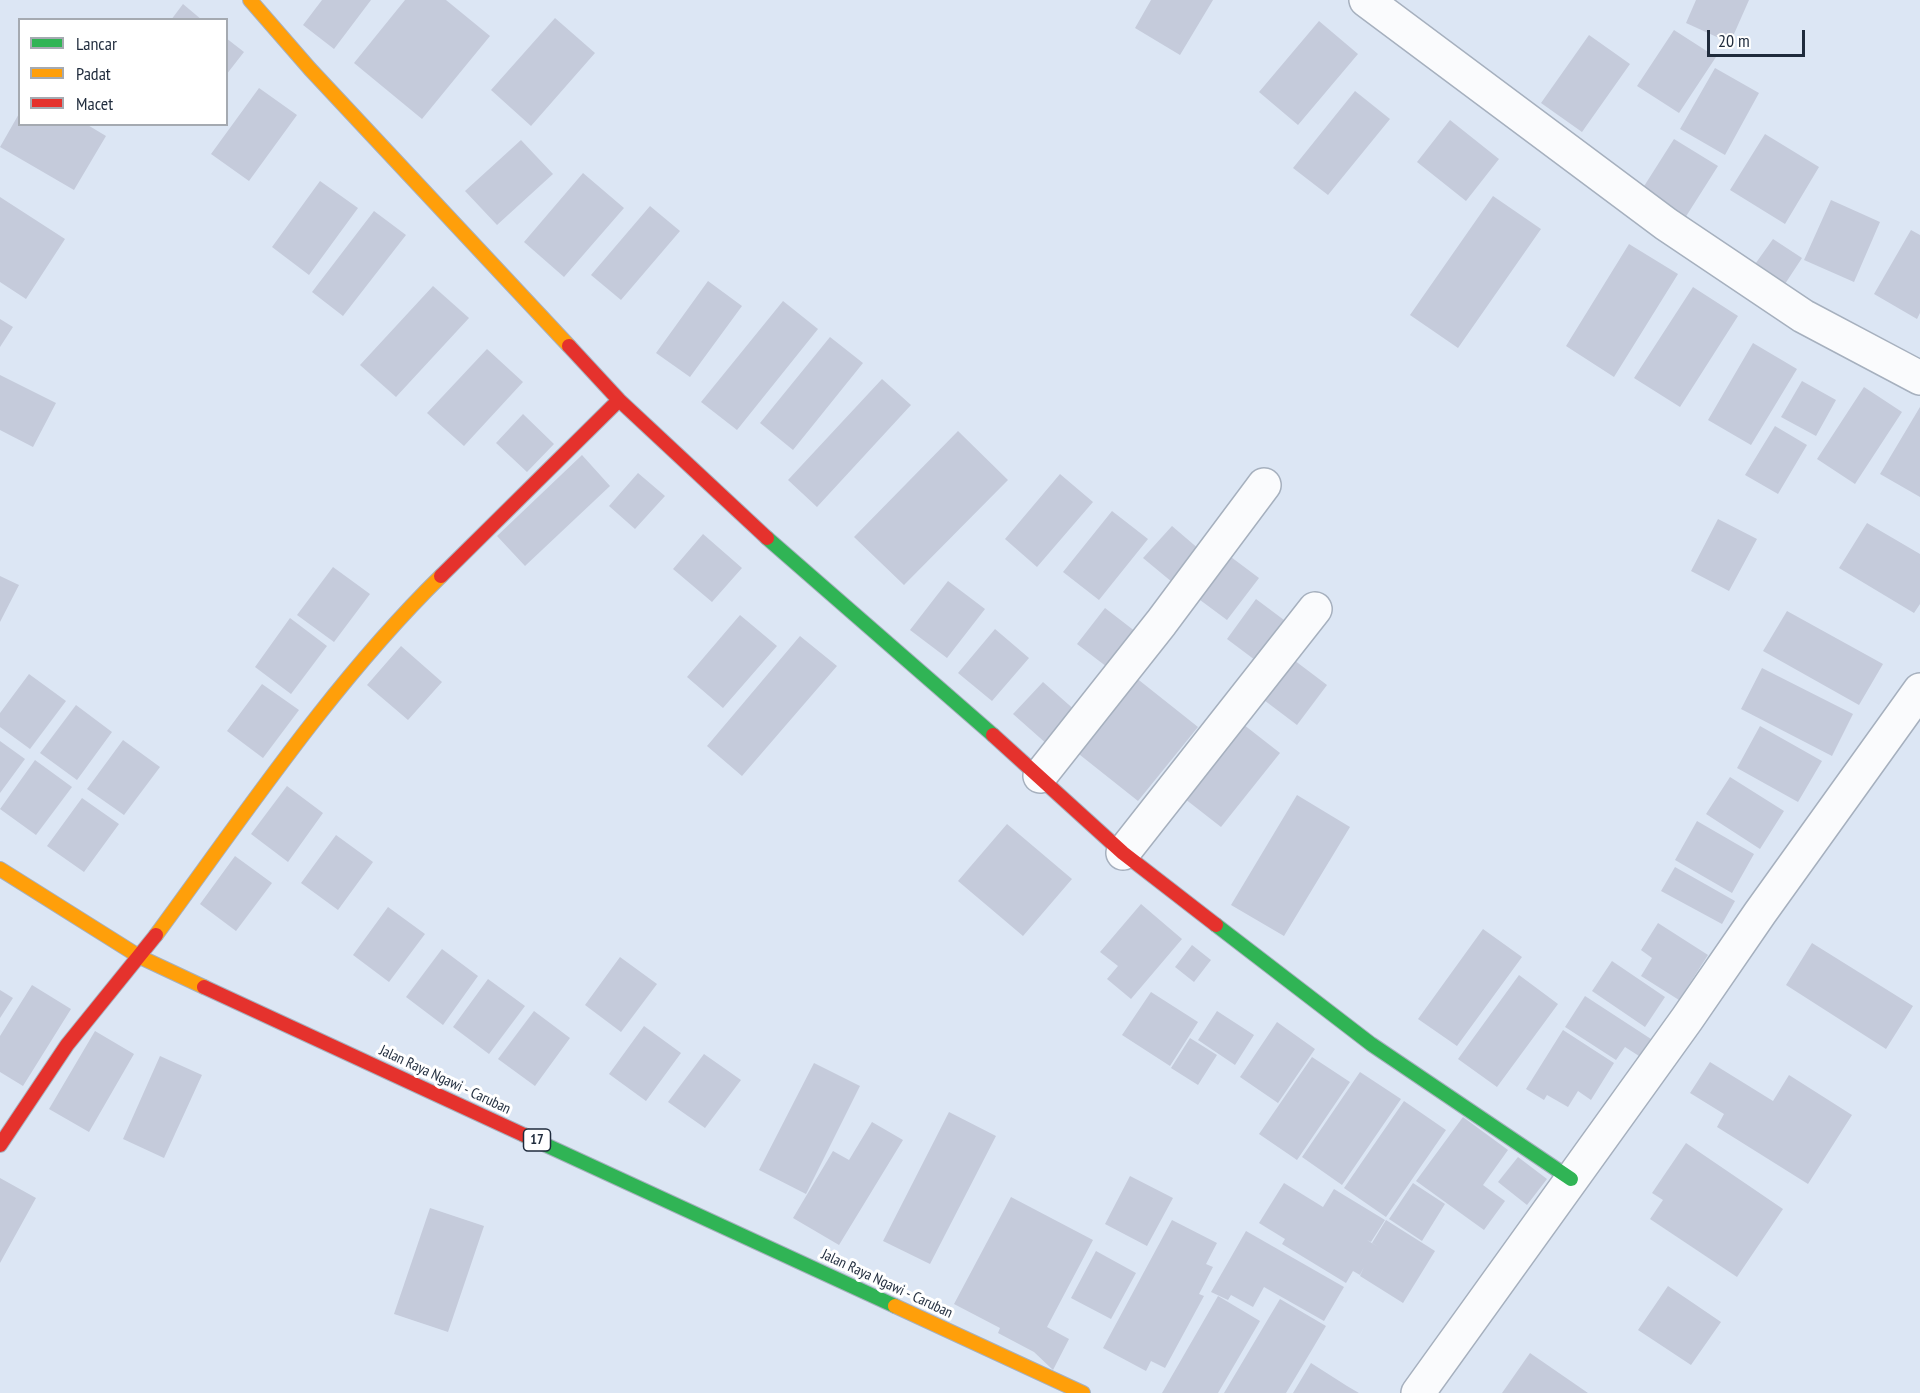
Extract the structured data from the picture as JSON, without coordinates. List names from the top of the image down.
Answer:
{
  "streets": {
    "main road": ["Jalan Raya Ngawi - Caruban", "17"]
  },
  "legend": ["Lancar", "Padat", "Macet"],
  "scale_bar": "20 m"
}
